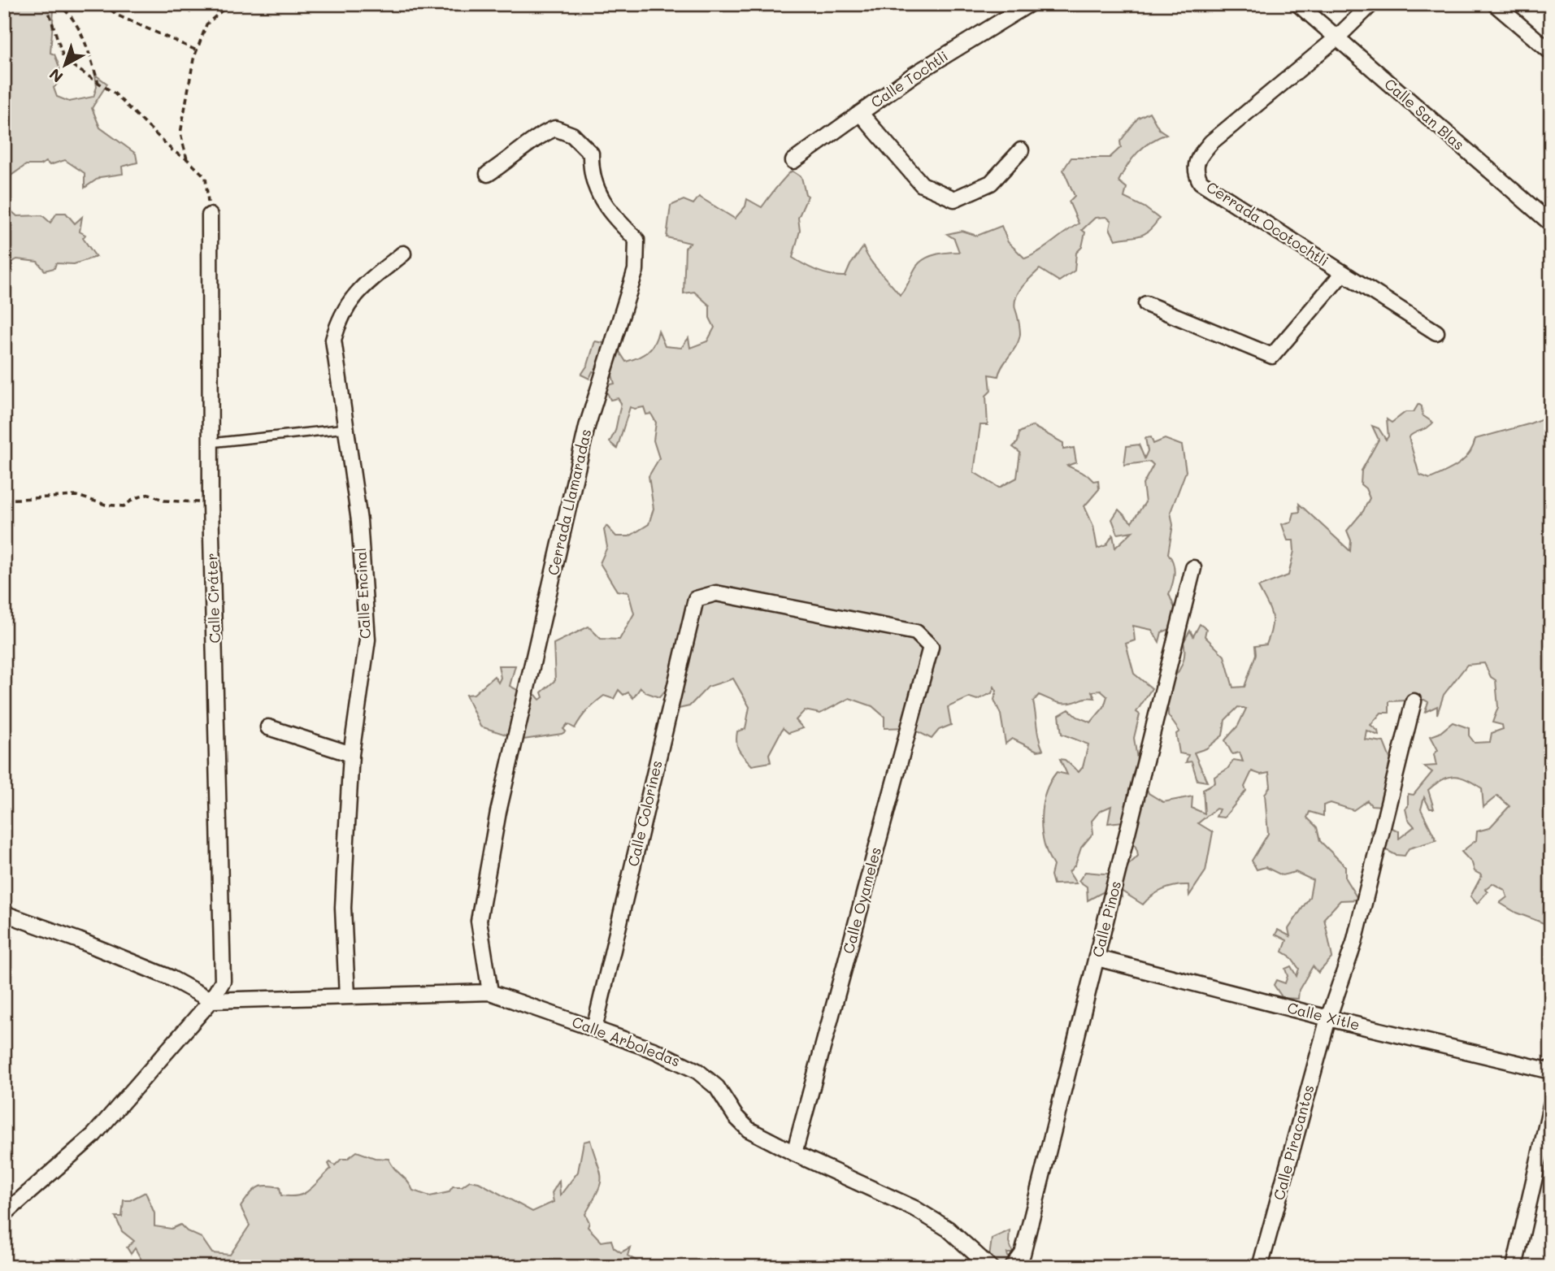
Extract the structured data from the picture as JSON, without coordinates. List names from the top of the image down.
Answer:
{
  "streets": {
    "street": [
      "Calle Tochtli",
      "Calle San Blas",
      "Cerrada Ocotochtli",
      "Cerrada Llamaradas",
      "Calle Encinal",
      "Calle Cráter",
      "Calle Colorines",
      "Calle Oyameles",
      "Calle Pinos",
      "Calle Xitle",
      "Calle Arboledas",
      "Calle Piracantos"
    ]
  },
  "crossings": [
    ["Calle San Blas", "Cerrada Ocotochtli"],
    ["Cerrada Llamaradas", "Calle Arboledas"],
    ["Calle Encinal", "Calle Arboledas"],
    ["Calle Cráter", "Calle Arboledas"],
    ["Calle Colorines", "Calle Oyameles"],
    ["Calle Colorines", "Calle Arboledas"],
    ["Calle Oyameles", "Calle Arboledas"],
    ["Calle Pinos", "Calle Xitle"],
    ["Calle Xitle", "Calle Piracantos"]
  ],
  "north": "bottom left"
}
